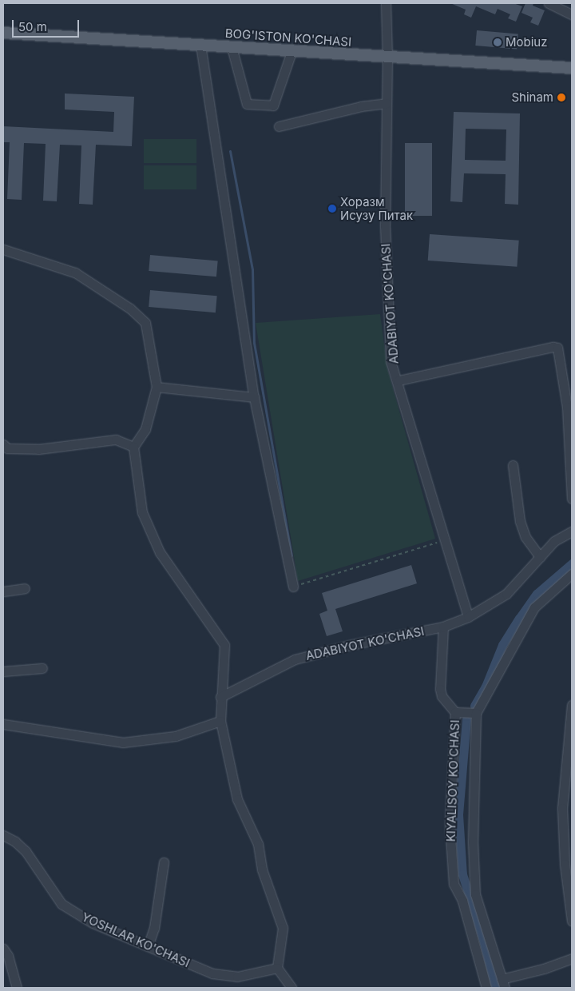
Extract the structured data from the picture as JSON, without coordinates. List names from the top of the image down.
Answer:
{
  "streets": {
    "main road": ["BOG'ISTON KO'CHASI"],
    "street": ["ADABIYOT KO'CHASI", "KIYALISOY KO'CHASI", "YOSHLAR KO'CHASI"]
  },
  "crossings": [
    ["BOG'ISTON KO'CHASI", "ADABIYOT KO'CHASI"],
    ["ADABIYOT KO'CHASI", "KIYALISOY KO'CHASI"]
  ],
  "places": ["Mobiuz", "Shinam", "Хоразм Исузу Питак"],
  "scale_bar": "50 m"
}
